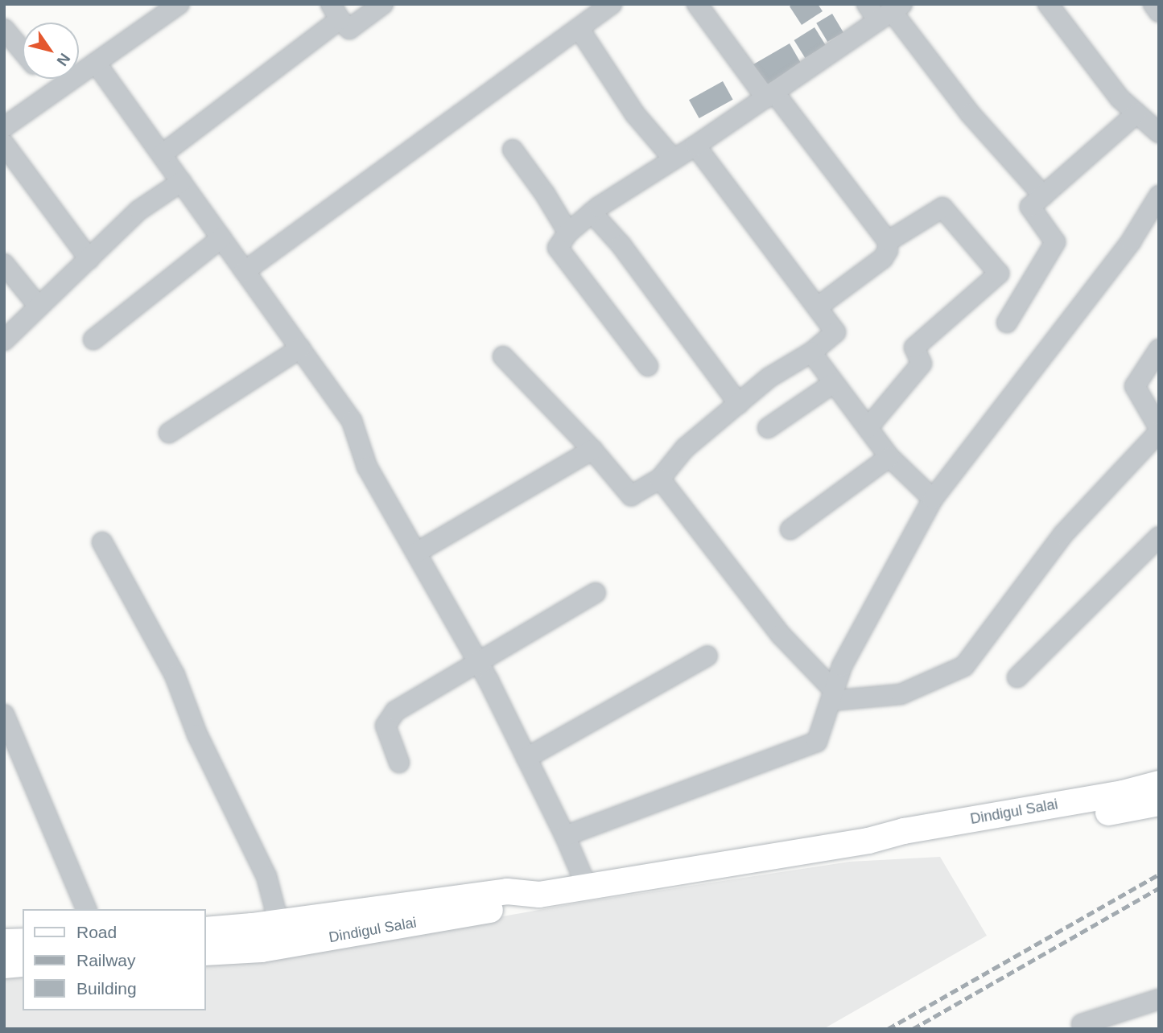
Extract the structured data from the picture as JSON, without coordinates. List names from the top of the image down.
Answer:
{
  "streets": {
    "main road": ["Dindigul Salai"]
  },
  "legend": ["Road", "Railway", "Building"],
  "north": "bottom right"
}
